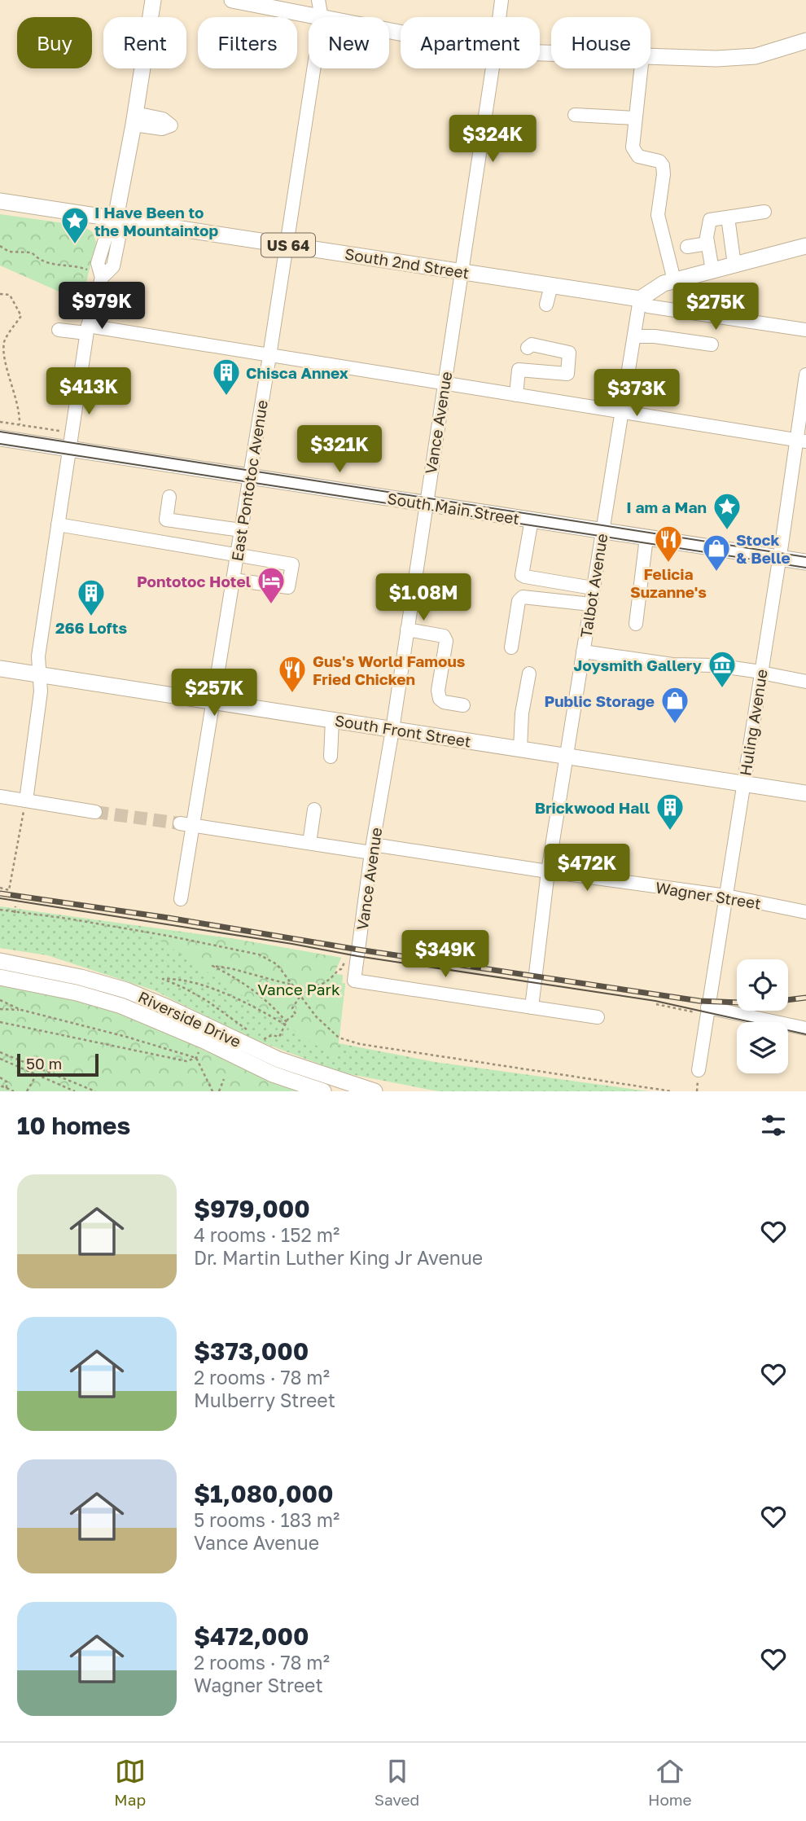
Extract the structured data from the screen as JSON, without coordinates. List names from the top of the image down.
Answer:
{
  "streets": {
    "main road": [
      "US 64",
      "South 2nd Street",
      "South Main Street",
      "South Front Street",
      "Riverside Drive"
    ],
    "street": [
      "Vance Avenue",
      "East Pontotoc Avenue",
      "Talbot Avenue",
      "Huling Avenue",
      "Wagner Street"
    ]
  },
  "crossings": [
    ["South 2nd Street", "Vance Avenue"],
    ["South 2nd Street", "East Pontotoc Avenue"],
    ["South 2nd Street", "Talbot Avenue"],
    ["Vance Avenue", "South Main Street"],
    ["Vance Avenue", "Talbot Avenue"],
    ["Vance Avenue", "South Front Street"],
    ["Vance Avenue", "Wagner Street"],
    ["East Pontotoc Avenue", "South Main Street"],
    ["East Pontotoc Avenue", "South Front Street"],
    ["East Pontotoc Avenue", "Wagner Street"],
    ["South Main Street", "Talbot Avenue"],
    ["South Main Street", "Huling Avenue"],
    ["Talbot Avenue", "South Front Street"],
    ["Talbot Avenue", "Wagner Street"],
    ["Huling Avenue", "South Front Street"],
    ["Huling Avenue", "Wagner Street"]
  ],
  "parks": ["Vance Park"],
  "places": {
    "place": ["I Have Been to the Mountaintop", "I am a Man"],
    "building": ["Chisca Annex", "266 Lofts", "Brickwood Hall"],
    "restaurant": ["Felicia Suzanne's", "Gus's World Famous Fried Chicken"],
    "shop": ["Stock & Belle", "Public Storage"],
    "hotel": ["Pontotoc Hotel"],
    "museum": ["Joysmith Gallery"]
  },
  "scale_bar": "50 m",
  "page": {
    "chip": [
      "Buy",
      "Rent",
      "Filters",
      "New",
      "Apartment",
      "House"
    ],
    "price": [
      "$324K",
      "$979K",
      "$275K",
      "$413K",
      "$373K",
      "$321K",
      "$1.08M",
      "$257K",
      "$472K",
      "$349K"
    ],
    "scale": "50 m",
    "heading": "10 homes",
    "list": [
      {
        "name": "$979,000",
        "note": "4 rooms · 152 m² · Dr. Martin Luther King Jr Avenue"
      },
      {
        "name": "$373,000",
        "note": "2 rooms · 78 m² · Mulberry Street"
      },
      {
        "name": "$1,080,000",
        "note": "5 rooms · 183 m² · Vance Avenue"
      },
      {
        "name": "$472,000",
        "note": "2 rooms · 78 m² · Wagner Street"
      }
    ],
    "tabs": ["Map", "Saved", "Home"]
  }
}
